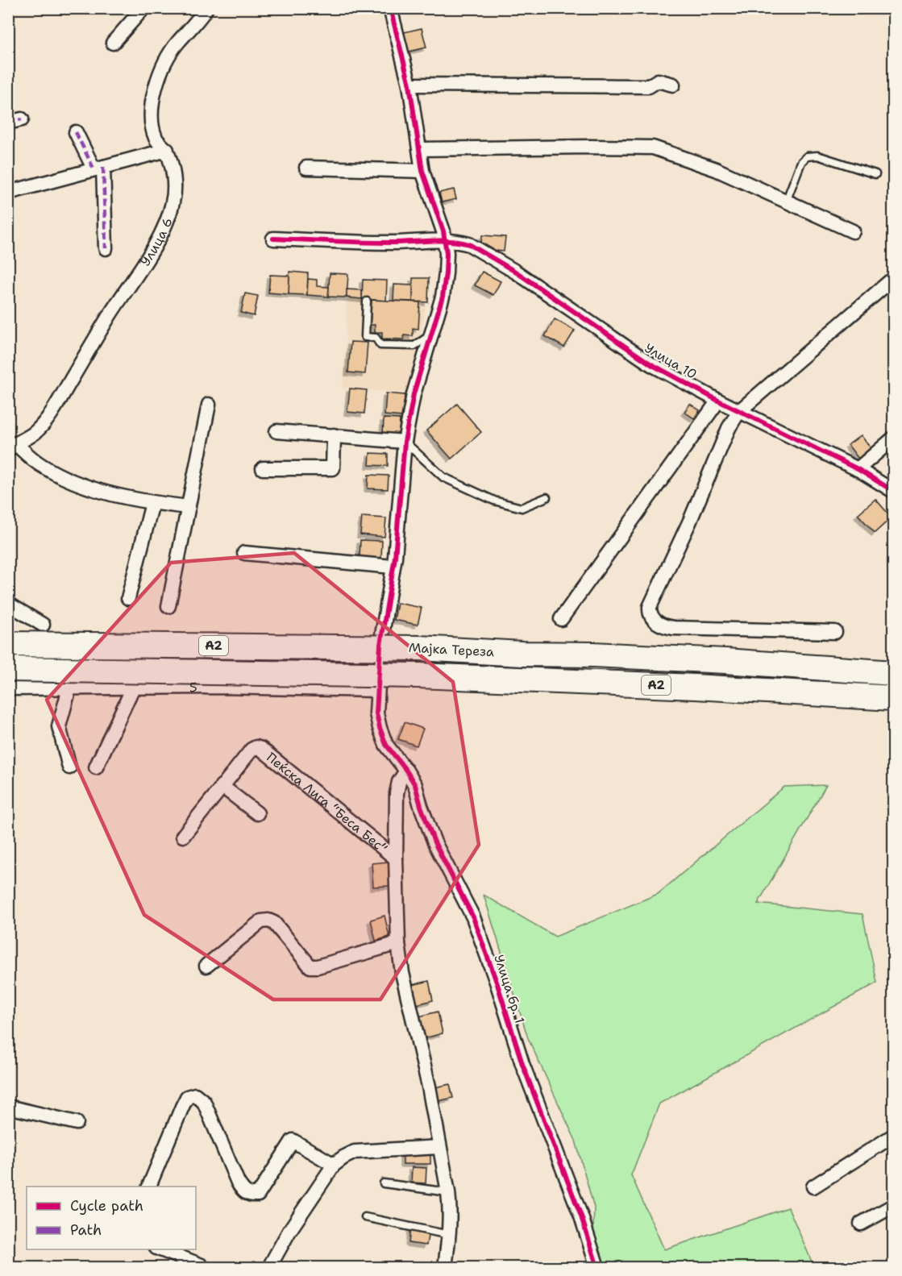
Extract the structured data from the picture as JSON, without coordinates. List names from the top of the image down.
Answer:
{
  "streets": {
    "highway": ["A2", "Мајка Тереза"],
    "street": [
      "Улица 6",
      "Улица 10",
      "5",
      "Пеќска Лига “Беса Бес”",
      "Улица бр. 1"
    ]
  },
  "crossings": [
    ["Улица 10", "Улица бр. 1"],
    ["5", "Улица бр. 1"],
    ["Пеќска Лига “Беса Бес”", "Улица бр. 1"]
  ],
  "legend": ["Cycle path", "Path"]
}
